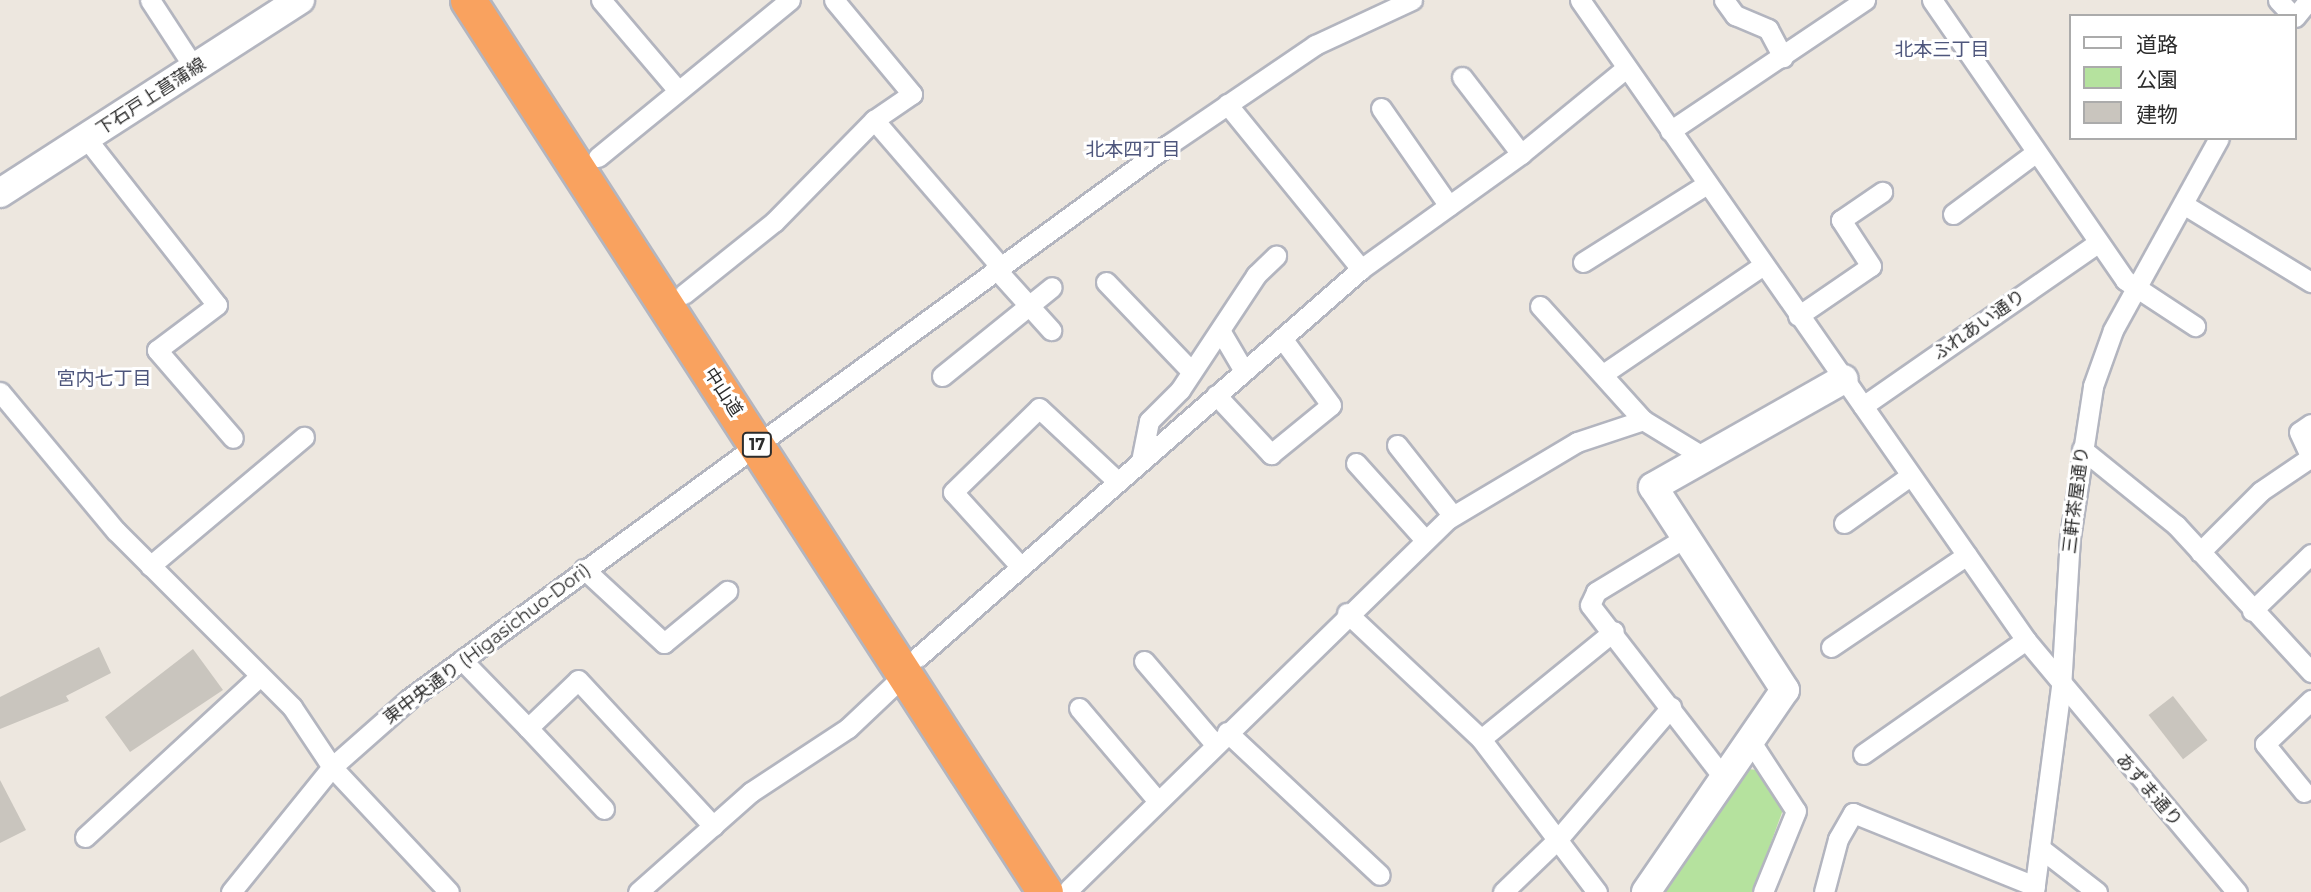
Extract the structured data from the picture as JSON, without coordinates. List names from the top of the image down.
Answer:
{
  "streets": {
    "highway": ["中山道", "17"],
    "street": [
      "下石戸上菖蒲線",
      "ふれあい通り",
      "三軒茶屋通り",
      "東中央通り (Higasichuo-Dori)",
      "あずま通り"
    ]
  },
  "crossings": [
    ["ふれあい通り", "あずま通り"],
    ["中山道", "東中央通り (Higasichuo-Dori)"],
    ["三軒茶屋通り", "あずま通り"]
  ],
  "districts": ["北本三丁目", "北本四丁目", "宮内七丁目"],
  "legend": ["道路", "公園", "建物"]
}
